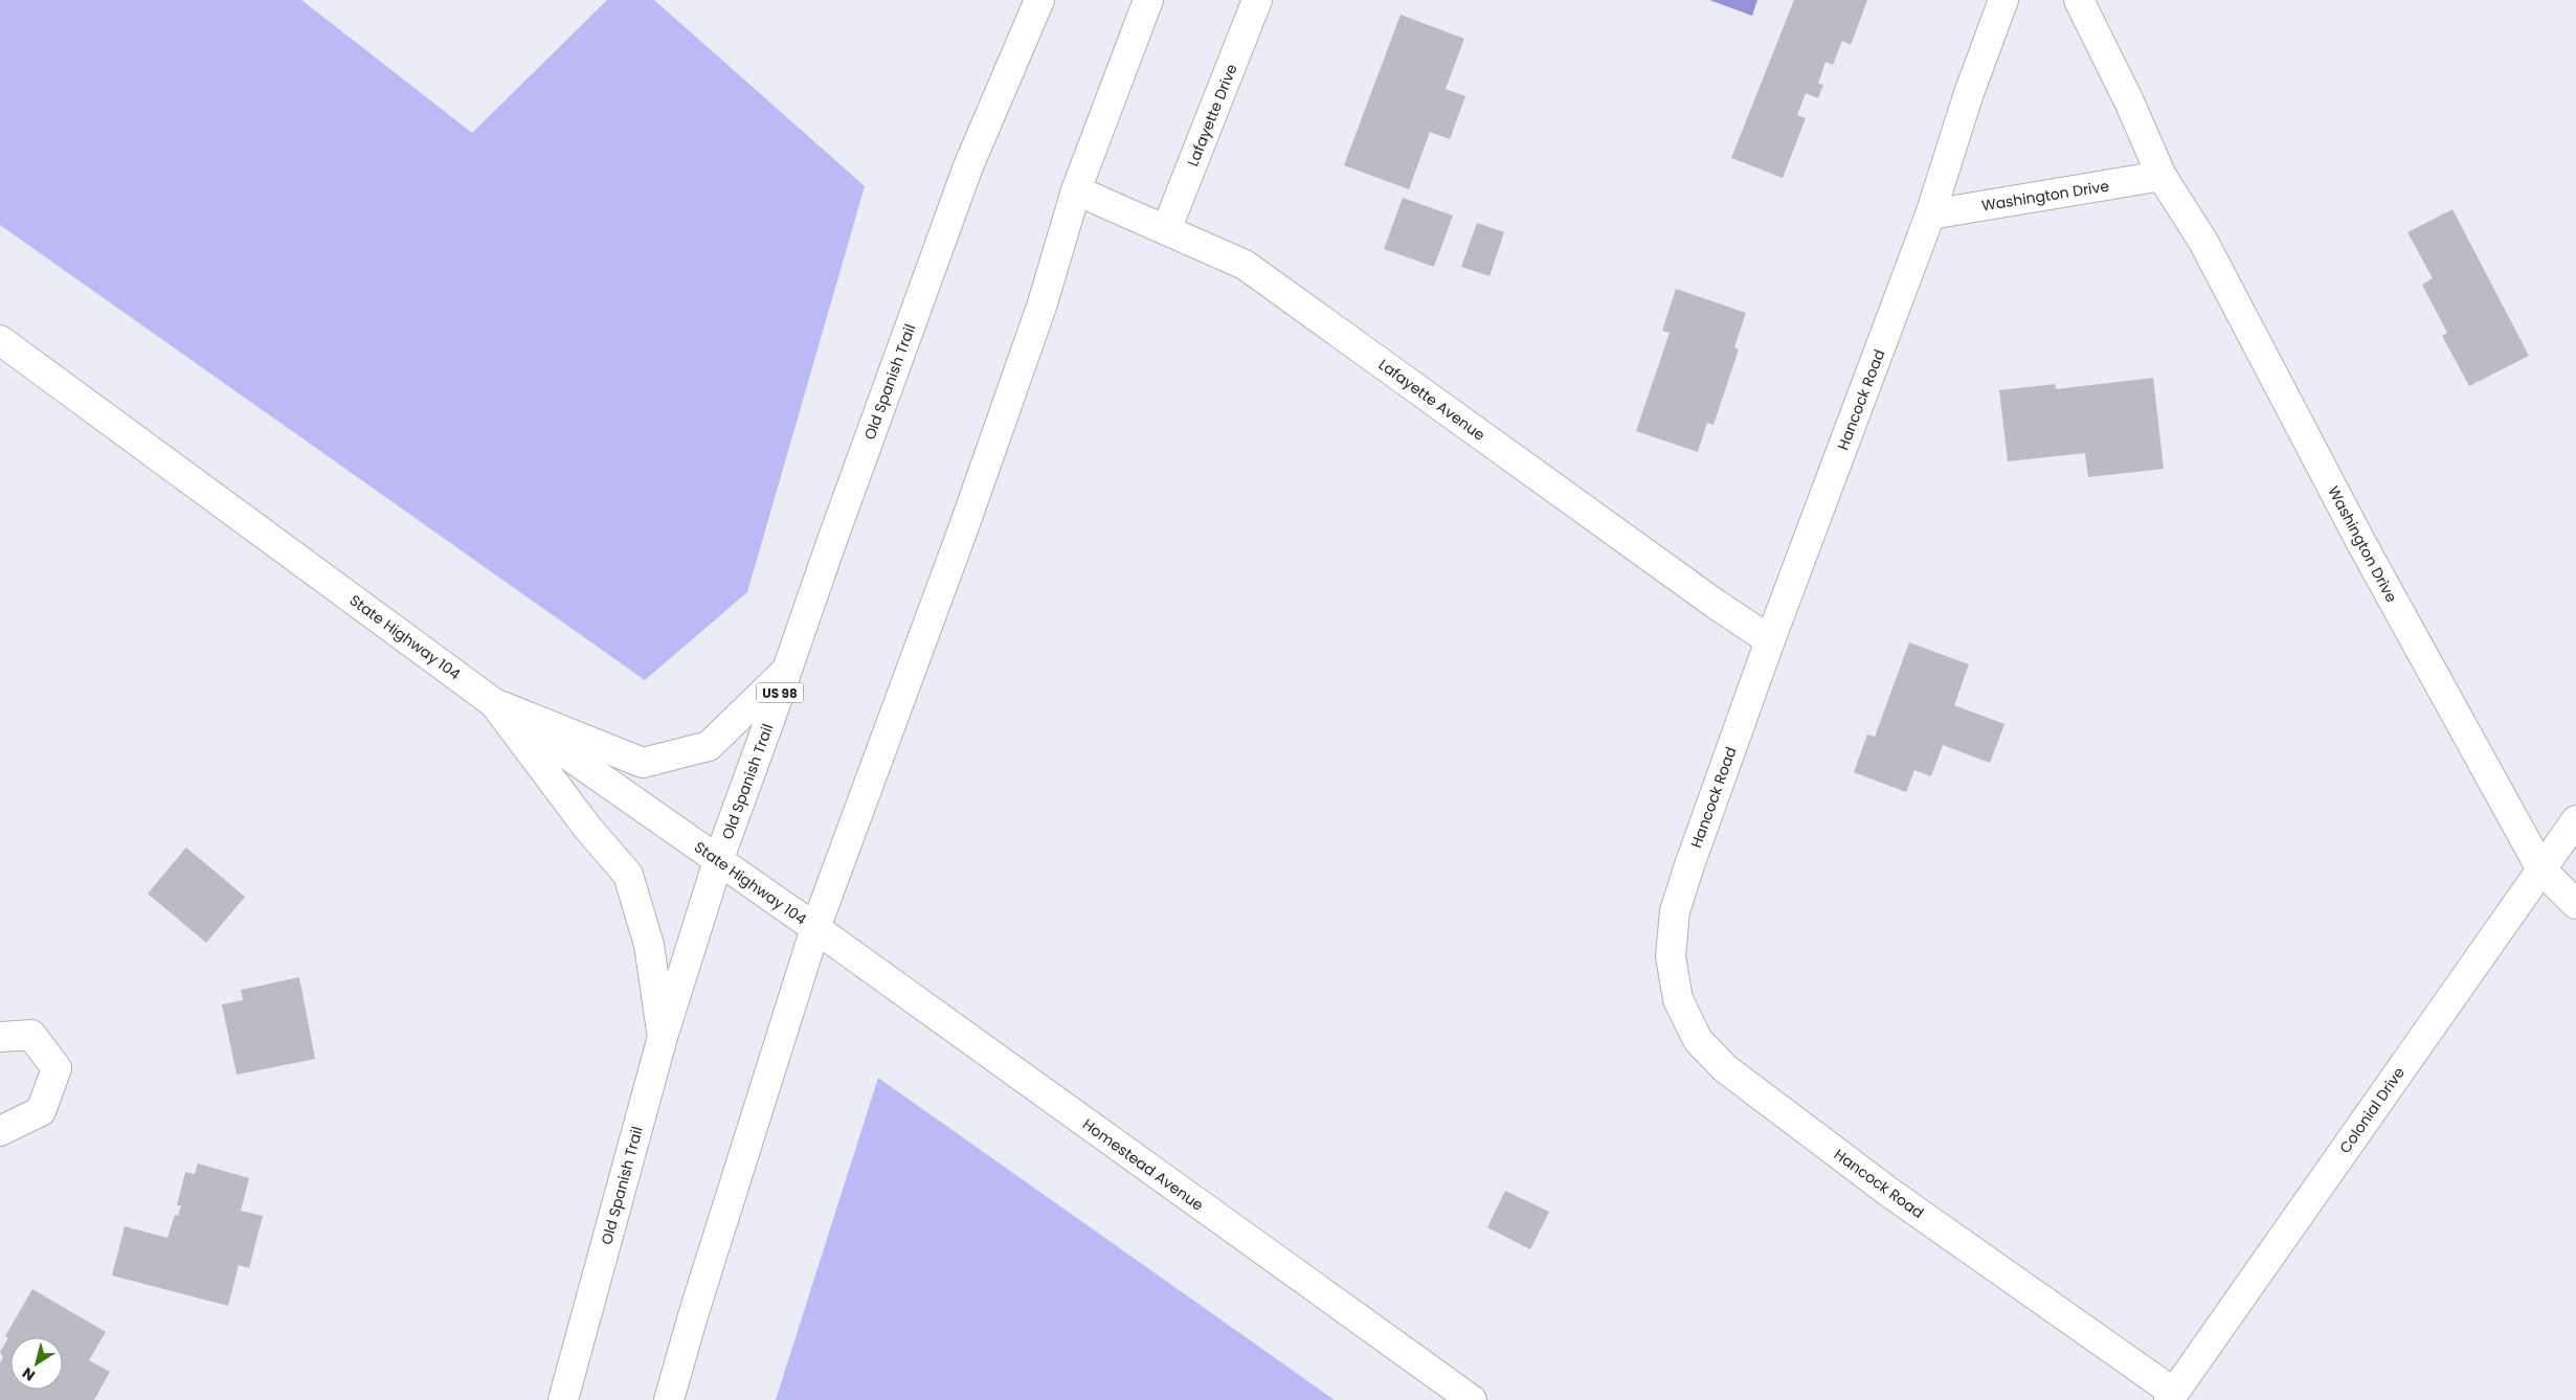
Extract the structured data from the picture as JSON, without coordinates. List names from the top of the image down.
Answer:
{
  "streets": {
    "street": [
      "Lafayette Drive",
      "Washington Drive",
      "Old Spanish Trail",
      "Lafayette Avenue",
      "Hancock Road",
      "State Highway 104",
      "US 98",
      "Colonial Drive",
      "Homestead Avenue"
    ]
  },
  "crossings": [
    ["Lafayette Drive", "Lafayette Avenue"],
    ["Washington Drive", "Hancock Road"],
    ["Washington Drive", "Colonial Drive"],
    ["Old Spanish Trail", "State Highway 104"],
    ["Lafayette Avenue", "Hancock Road"],
    ["Hancock Road", "Colonial Drive"],
    ["State Highway 104", "Homestead Avenue"]
  ],
  "north": "bottom left"
}
